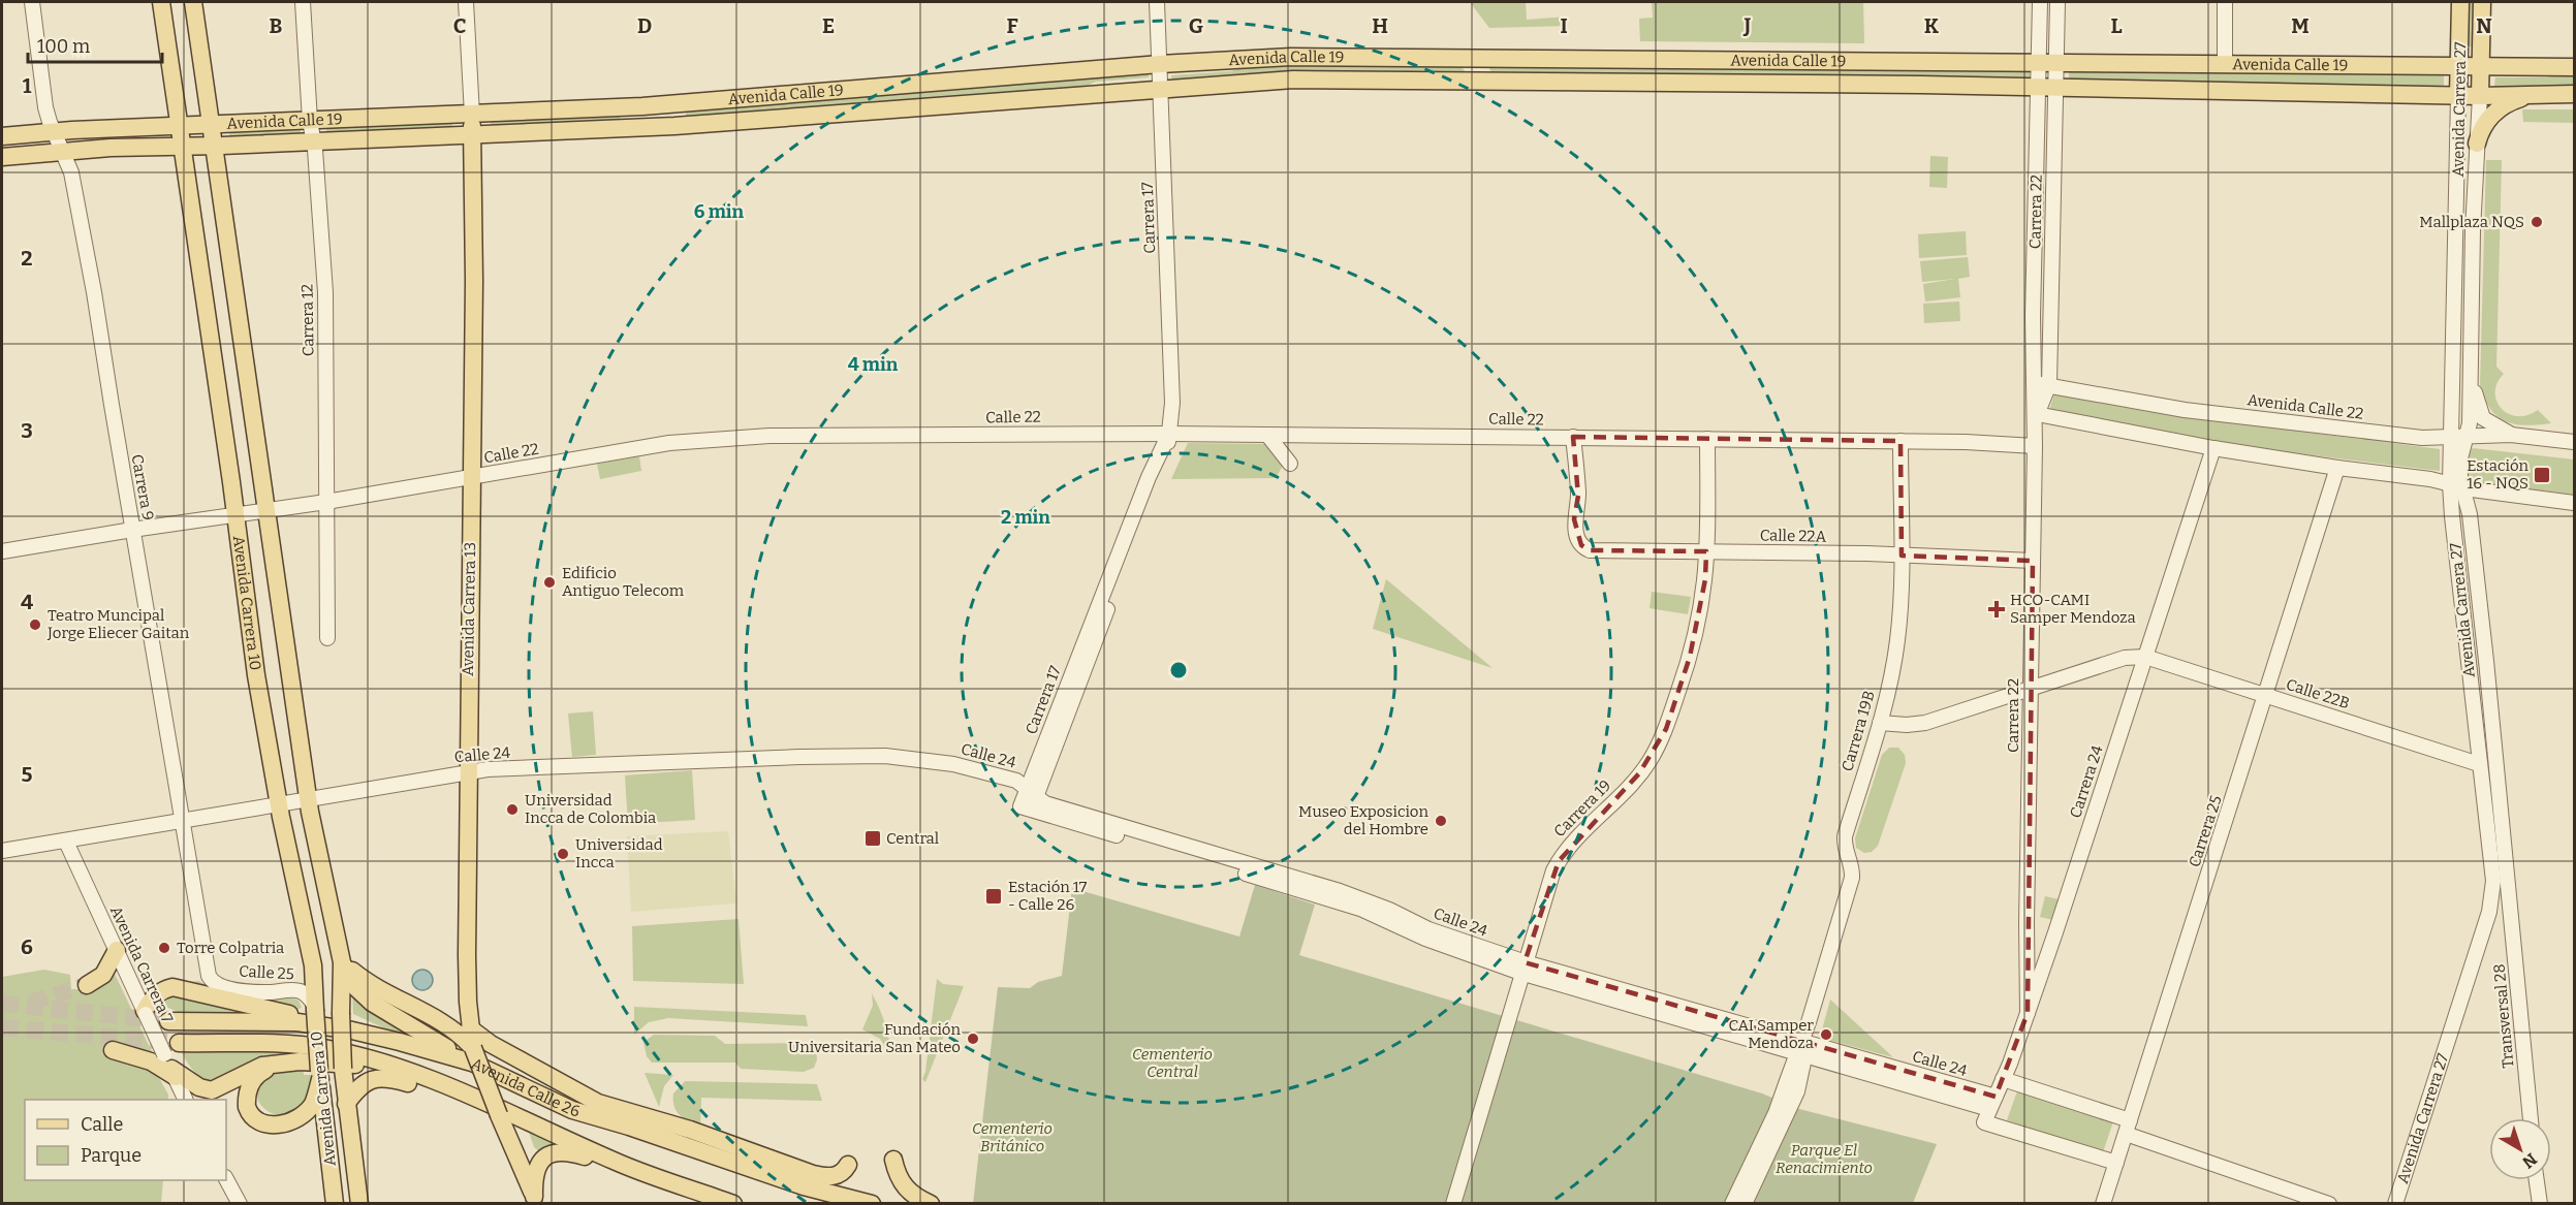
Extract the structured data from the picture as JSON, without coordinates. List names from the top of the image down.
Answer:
{
  "streets": {
    "main road": [
      "Avenida Calle 19",
      "Avenida Carrera 27",
      "Avenida Carrera 10",
      "Avenida Carrera 13",
      "Avenida Calle 26"
    ],
    "street": [
      "Carrera 22",
      "Carrera 17",
      "Carrera 12",
      "Avenida Calle 22",
      "Calle 22",
      "Carrera 9",
      "Calle 22A",
      "Calle 22B",
      "Carrera 19B",
      "Calle 24",
      "Carrera 24",
      "Carrera 19",
      "Carrera 25",
      "Avenida Carrera 7",
      "Calle 25",
      "Transversal 28"
    ]
  },
  "crossings": [
    ["Avenida Calle 19", "Avenida Carrera 27"],
    ["Avenida Calle 19", "Carrera 22"],
    ["Avenida Calle 19", "Carrera 17"],
    ["Avenida Calle 19", "Carrera 12"],
    ["Avenida Calle 19", "Carrera 9"],
    ["Avenida Calle 19", "Avenida Carrera 10"],
    ["Avenida Calle 19", "Avenida Carrera 13"],
    ["Avenida Carrera 27", "Avenida Calle 22"],
    ["Avenida Carrera 27", "Calle 22B"],
    ["Avenida Carrera 27", "Transversal 28"],
    ["Carrera 22", "Avenida Calle 22"],
    ["Carrera 22", "Calle 22"],
    ["Carrera 22", "Calle 22A"],
    ["Carrera 22", "Carrera 24"],
    ["Carrera 17", "Calle 22"],
    ["Carrera 17", "Calle 24"],
    ["Carrera 12", "Calle 22"],
    ["Calle 22", "Carrera 9"],
    ["Calle 22", "Calle 22A"],
    ["Calle 22", "Avenida Carrera 10"],
    ["Calle 22", "Avenida Carrera 13"],
    ["Calle 22", "Carrera 19B"],
    ["Calle 22", "Carrera 19"],
    ["Carrera 9", "Calle 24"],
    ["Carrera 9", "Calle 25"],
    ["Calle 22A", "Carrera 19B"],
    ["Calle 22A", "Carrera 19"],
    ["Avenida Carrera 10", "Calle 24"],
    ["Avenida Carrera 10", "Calle 25"],
    ["Avenida Carrera 13", "Calle 24"],
    ["Avenida Carrera 13", "Avenida Calle 26"],
    ["Calle 22B", "Carrera 24"],
    ["Calle 22B", "Carrera 25"],
    ["Carrera 19B", "Calle 24"],
    ["Calle 24", "Carrera 24"],
    ["Calle 24", "Carrera 19"],
    ["Calle 24", "Carrera 25"],
    ["Calle 24", "Avenida Carrera 7"]
  ],
  "parks": ["Cementerio Central", "Cementerio Británico", "Parque El Renacimiento"],
  "places": {
    "other": [
      "Mallplaza NQS",
      "Edificio Antiguo Telecom",
      "Teatro Muncipal Jorge Eliecer Gaitan",
      "Universidad Incca de Colombia",
      "Museo Exposicion del Hombre",
      "Universidad Incca",
      "Torre Colpatria",
      "CAI Samper Mendoza",
      "Fundación Universitaria San Mateo"
    ],
    "transit": ["Estación 16 - NQS", "Central", "Estación 17 - Calle 26"],
    "health": ["HCO-CAMI Samper Mendoza"]
  },
  "legend": ["Calle", "Parque"],
  "scale_bar": "100 m",
  "north": "bottom right",
  "grid": {
    "columns": [
      "B",
      "C",
      "D",
      "E",
      "F",
      "G",
      "H",
      "I",
      "J",
      "K",
      "L",
      "M",
      "N"
    ],
    "rows": [
      "1",
      "2",
      "3",
      "4",
      "5",
      "6"
    ]
  },
  "rings": ["6 min", "4 min", "2 min"]
}
